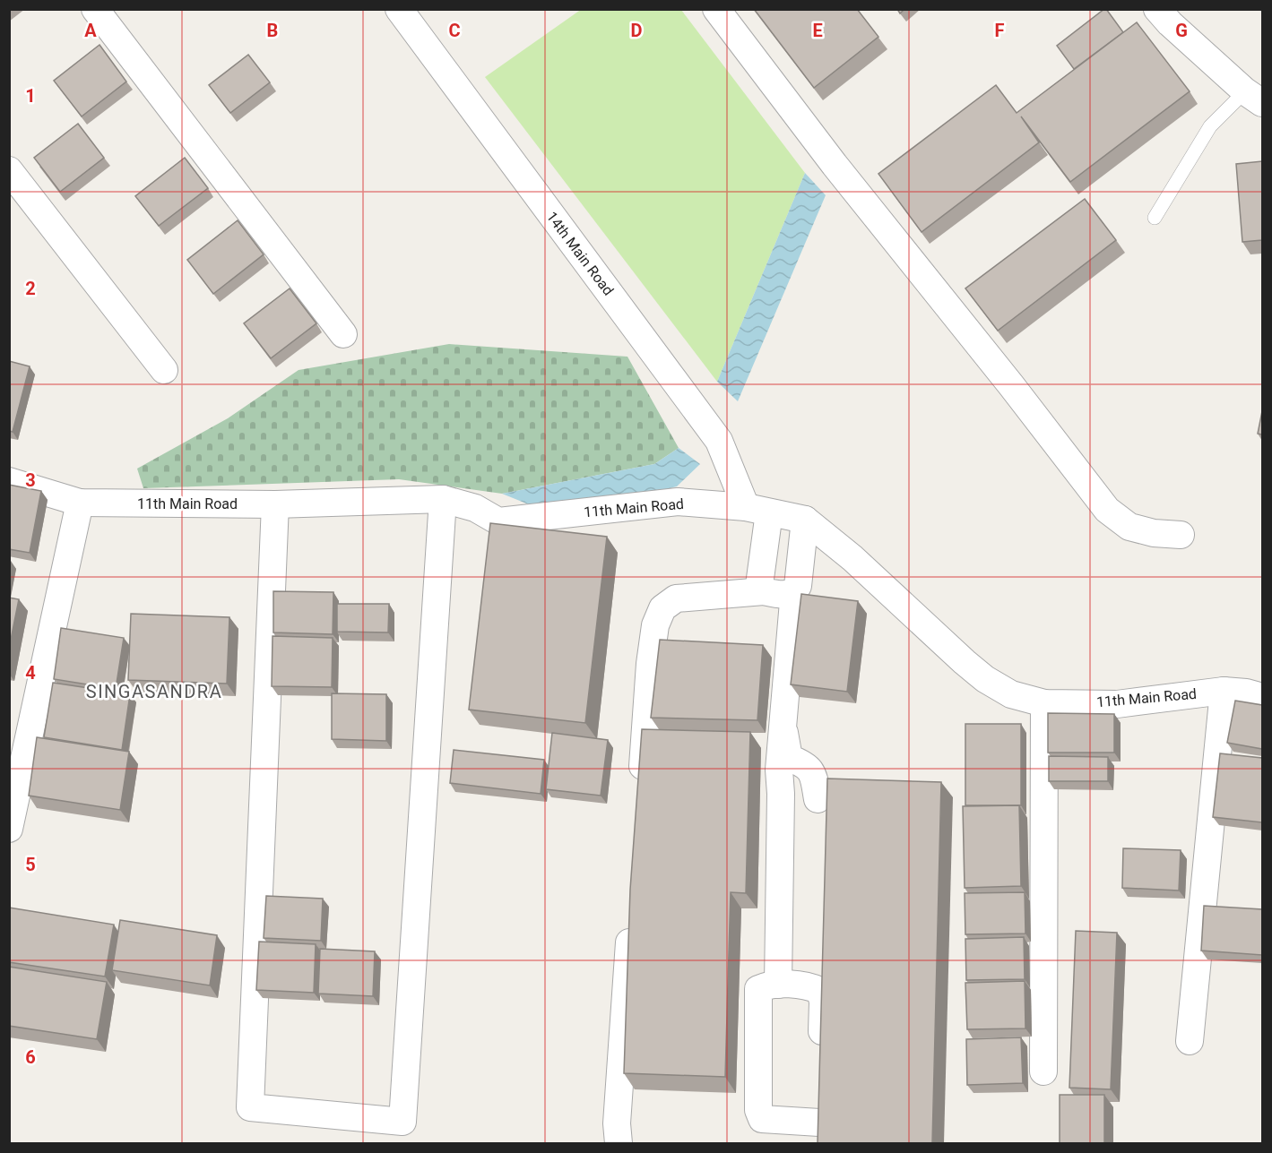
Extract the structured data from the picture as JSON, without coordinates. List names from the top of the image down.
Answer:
{
  "streets": {
    "street": ["14th Main Road", "11th Main Road"]
  },
  "crossings": [
    ["14th Main Road", "11th Main Road"]
  ],
  "districts": ["SINGASANDRA"],
  "grid": {
    "columns": [
      "A",
      "B",
      "C",
      "D",
      "E",
      "F",
      "G"
    ],
    "rows": [
      "1",
      "2",
      "3",
      "4",
      "5",
      "6"
    ]
  }
}
